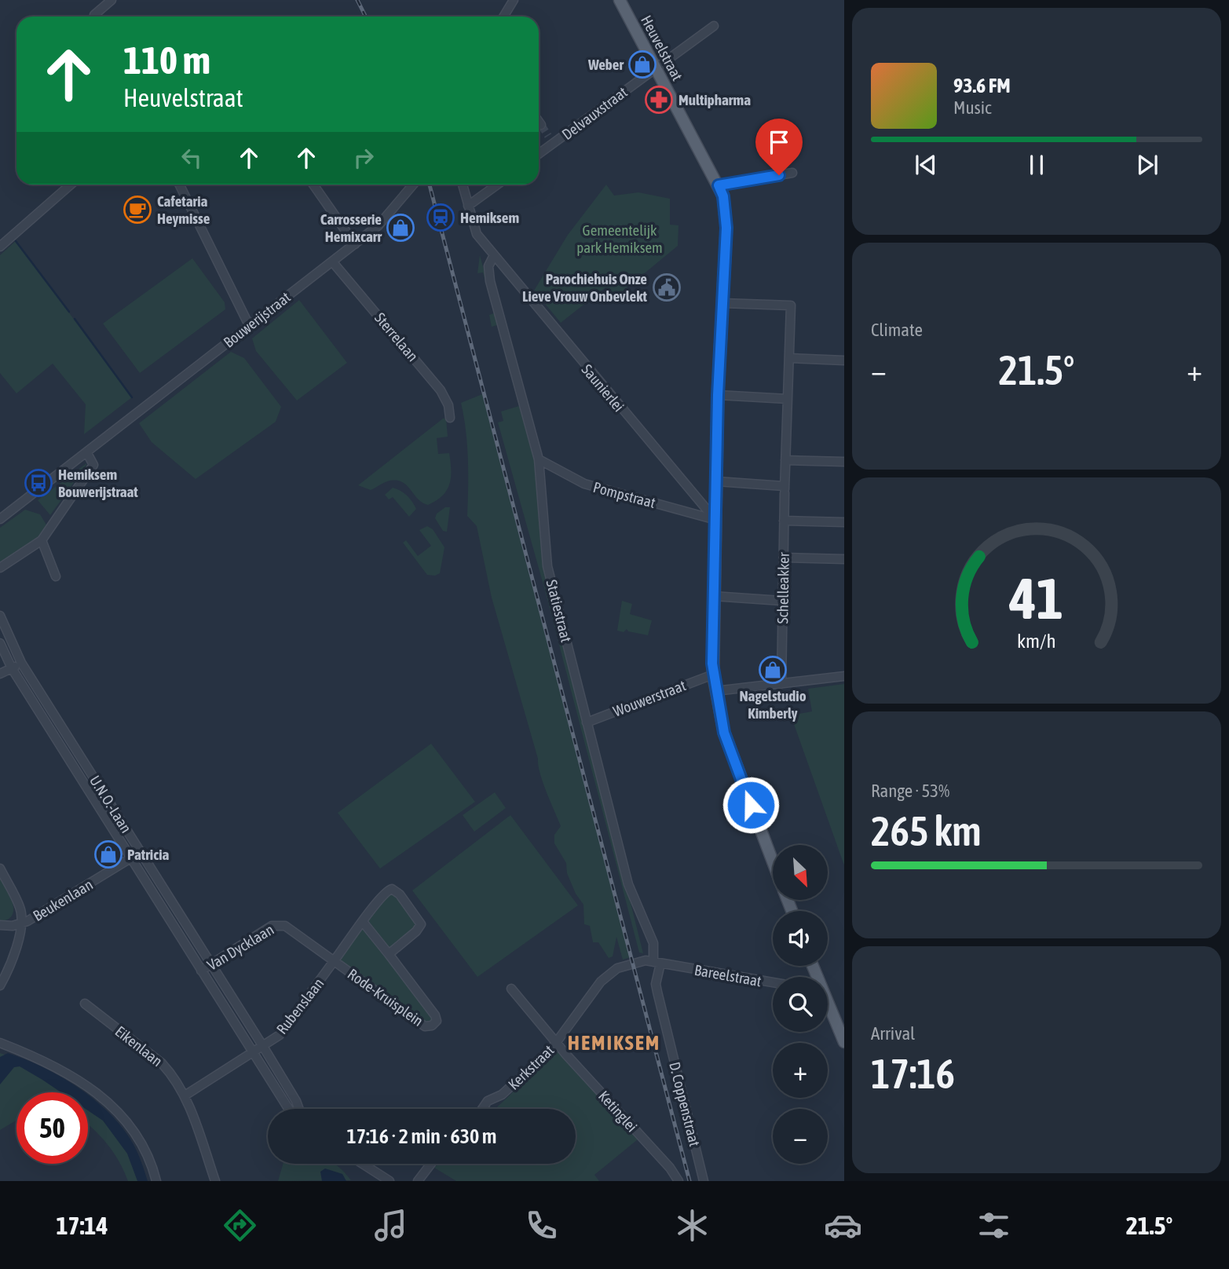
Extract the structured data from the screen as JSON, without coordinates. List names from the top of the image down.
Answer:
{
  "streets": {
    "main road": ["Heuvelstraat"],
    "street": [
      "Delvauxstraat",
      "Bouwerijstraat",
      "Sterrelaan",
      "Saunierlei",
      "Pompstraat",
      "Schelleakker",
      "Statiestraat",
      "Wouwerstraat",
      "U.N.O.-Laan",
      "Beukenlaan",
      "Van Dycklaan",
      "Bareelstraat",
      "Rode-Kruisplein",
      "Rubenslaan",
      "Eikenlaan",
      "Kerkstraat",
      "D. Coppenstraat",
      "Ketinglei"
    ]
  },
  "crossings": [
    ["Heuvelstraat", "Delvauxstraat"],
    ["Heuvelstraat", "Saunierlei"],
    ["Heuvelstraat", "Pompstraat"],
    ["Heuvelstraat", "Schelleakker"],
    ["Heuvelstraat", "Wouwerstraat"],
    ["Bouwerijstraat", "Sterrelaan"],
    ["Saunierlei", "Pompstraat"],
    ["Saunierlei", "Statiestraat"],
    ["Pompstraat", "Statiestraat"],
    ["Statiestraat", "Wouwerstraat"],
    ["Statiestraat", "Bareelstraat"],
    ["Statiestraat", "Kerkstraat"],
    ["Statiestraat", "D. Coppenstraat"],
    ["U.N.O.-Laan", "Beukenlaan"],
    ["U.N.O.-Laan", "Van Dycklaan"],
    ["U.N.O.-Laan", "Rubenslaan"],
    ["Van Dycklaan", "Rode-Kruisplein"],
    ["Van Dycklaan", "Rubenslaan"],
    ["Bareelstraat", "Kerkstraat"],
    ["Bareelstraat", "D. Coppenstraat"],
    ["Rode-Kruisplein", "Rubenslaan"],
    ["Kerkstraat", "D. Coppenstraat"],
    ["Kerkstraat", "Ketinglei"]
  ],
  "districts": ["HEMIKSEM"],
  "parks": ["Gemeentelijk park Hemiksem"],
  "places": {
    "shop": [
      "Weber",
      "Carrosserie Hemixcarr",
      "Nagelstudio Kimberly",
      "Patricia"
    ],
    "pharmacy": ["Multipharma"],
    "cafe": ["Cafetaria Heymisse"],
    "station": ["Hemiksem"],
    "public building": ["Parochiehuis Onze Lieve Vrouw Onbevlekt"],
    "bus stop": ["Hemiksem Bouwerijstraat"]
  },
  "north": "bottom right",
  "page": {
    "turn": ["110 m", "Heuvelstraat"],
    "song": ["93.6 FM", "Music"],
    "tile": [
      "Climate",
      ["Range · 53%", "265 km"],
      ["Arrival", "17:16"]
    ],
    "heat": ["−", "21.5°", "+"],
    "map_buttons": ["+", "−"],
    "limit": "50",
    "trip": "17:16 · 2 min · 630 m",
    "tabs": ["17:14", "21.5°"],
    "gauge": ["41", "km/h"]
  }
}
